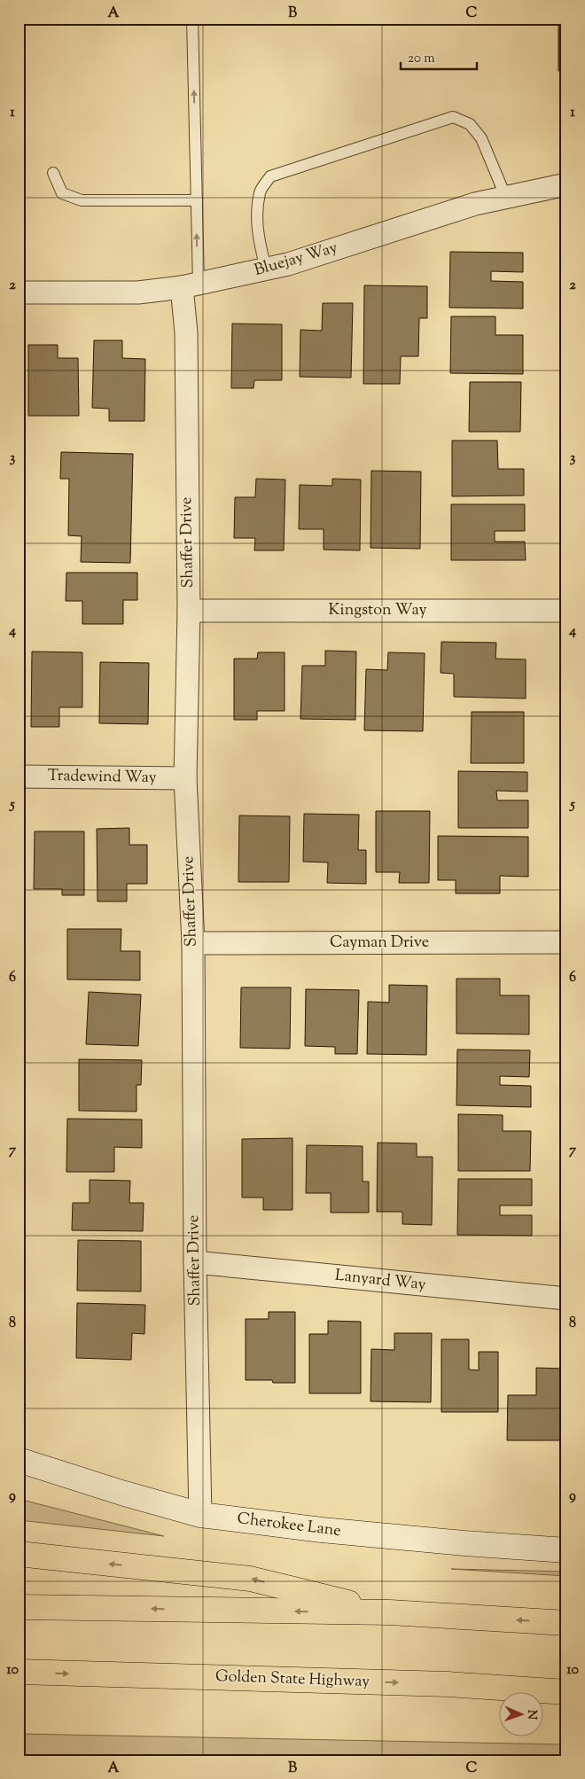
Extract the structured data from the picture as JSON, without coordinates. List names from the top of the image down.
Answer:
{
  "streets": {
    "highway": ["Golden State Highway"],
    "main road": ["Cherokee Lane"],
    "street": [
      "Bluejay Way",
      "Shaffer Drive",
      "Kingston Way",
      "Tradewind Way",
      "Cayman Drive",
      "Lanyard Way"
    ]
  },
  "crossings": [
    ["Bluejay Way", "Shaffer Drive"],
    ["Shaffer Drive", "Kingston Way"],
    ["Shaffer Drive", "Tradewind Way"],
    ["Shaffer Drive", "Cayman Drive"],
    ["Shaffer Drive", "Lanyard Way"],
    ["Shaffer Drive", "Cherokee Lane"]
  ],
  "scale_bar": "20 m",
  "north": "right",
  "grid": {
    "columns": ["A", "B", "C"],
    "rows": [
      "1",
      "2",
      "3",
      "4",
      "5",
      "6",
      "7",
      "8",
      "9",
      "10"
    ]
  }
}
